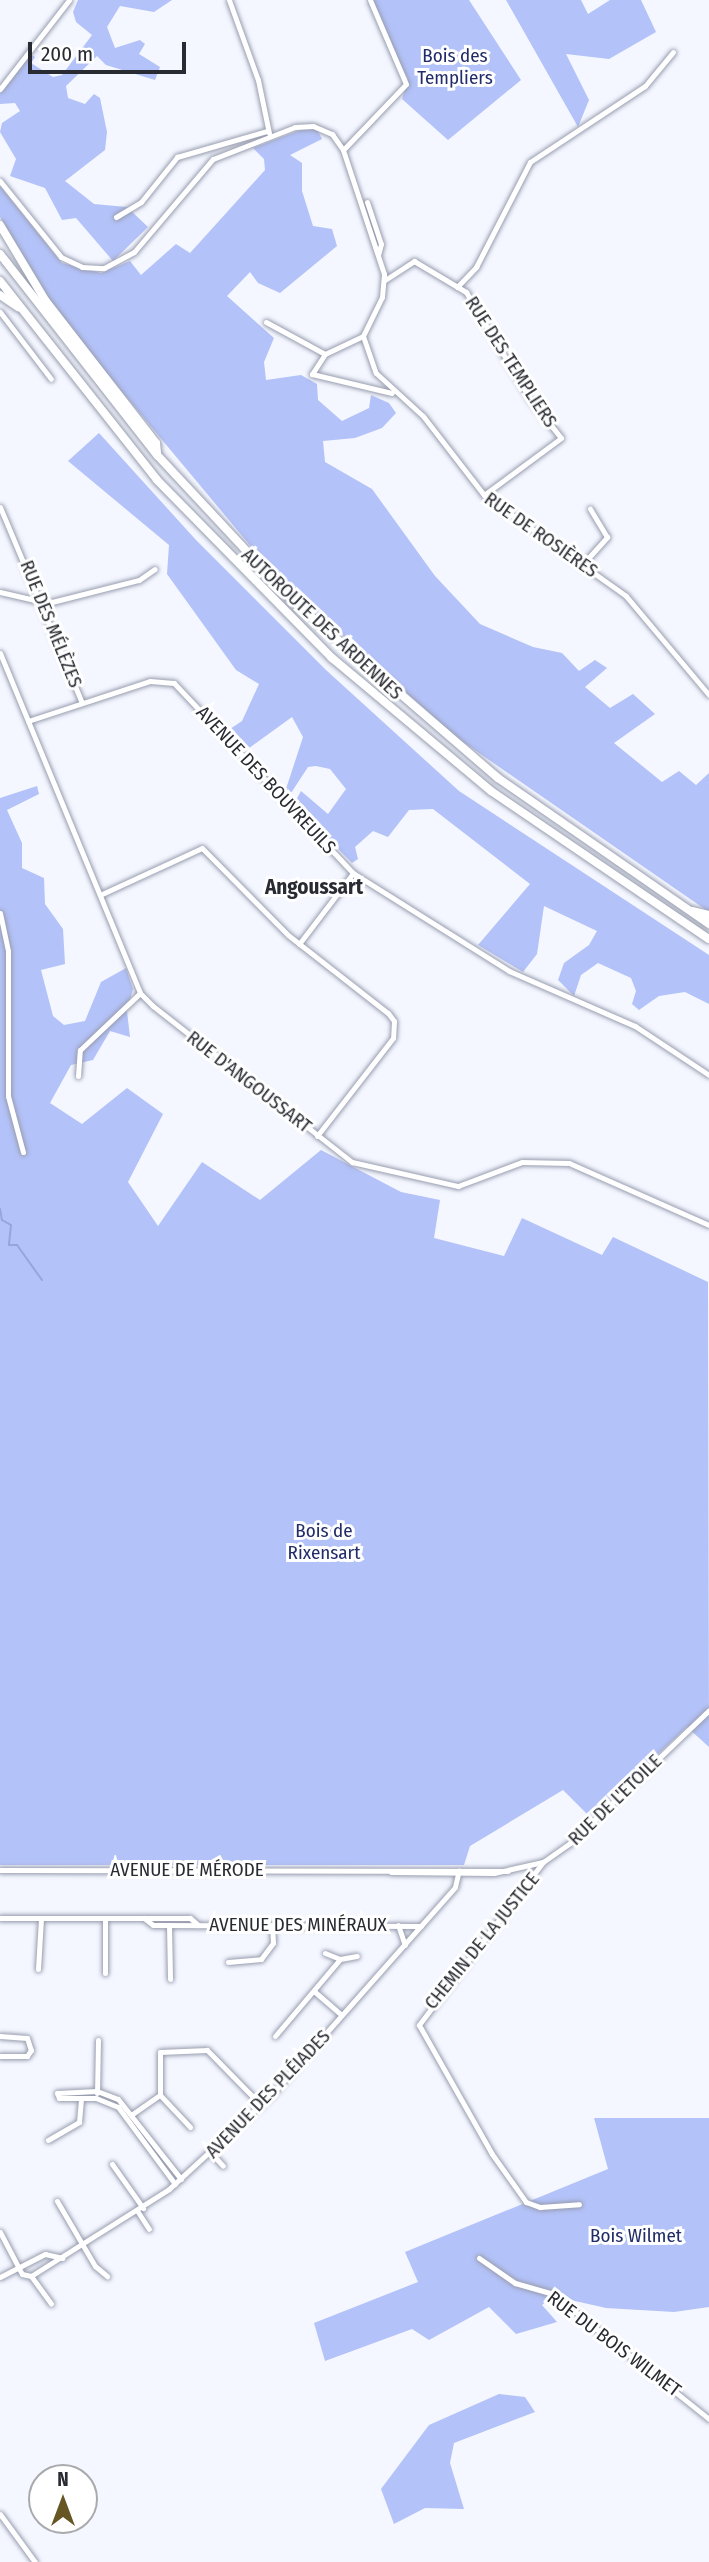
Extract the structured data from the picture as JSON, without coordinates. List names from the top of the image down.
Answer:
{
  "streets": {
    "highway": ["AUTOROUTE DES ARDENNES"],
    "street": [
      "RUE DES TEMPLIERS",
      "RUE DE ROSIÈRES",
      "RUE DES MÉLÈZES",
      "AVENUE DES BOUVREUILS",
      "RUE D'ANGOUSSART",
      "RUE DE L'ETOILE",
      "AVENUE DE MÉRODE",
      "AVENUE DES MINÉRAUX",
      "CHEMIN DE LA JUSTICE",
      "AVENUE DES PLÉIADES",
      "RUE DU BOIS WILMET"
    ]
  },
  "crossings": [
    ["RUE DES TEMPLIERS", "RUE DE ROSIÈRES"],
    ["RUE DES MÉLÈZES", "AVENUE DES BOUVREUILS"],
    ["RUE DE L'ETOILE", "AVENUE DE MÉRODE"],
    ["RUE DE L'ETOILE", "CHEMIN DE LA JUSTICE"],
    ["RUE DE L'ETOILE", "AVENUE DES PLÉIADES"],
    ["AVENUE DE MÉRODE", "AVENUE DES PLÉIADES"],
    ["AVENUE DES MINÉRAUX", "AVENUE DES PLÉIADES"]
  ],
  "districts": ["Angoussart"],
  "parks": ["Bois des Templiers", "Bois de Rixensart", "Bois Wilmet"],
  "scale_bar": "200 m",
  "north": "top"
}
